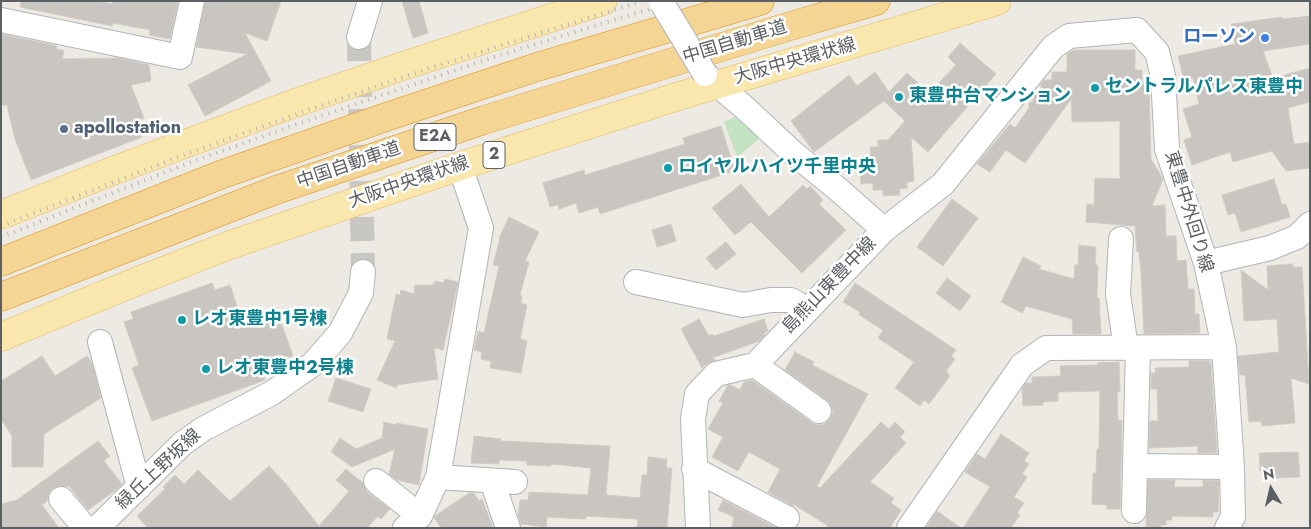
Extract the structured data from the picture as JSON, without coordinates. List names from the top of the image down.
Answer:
{
  "streets": {
    "highway": ["中国自動車道", "E2A"],
    "main road": ["大阪中央環状線", "2"],
    "street": ["東豊中外回り線", "島熊山東豊中線", "緑丘上野坂線"]
  },
  "crossings": [
    ["大阪中央環状線", "島熊山東豊中線"],
    ["東豊中外回り線", "島熊山東豊中線"]
  ],
  "places": [
    "ローソン",
    "セントラルパレス東豊中",
    "東豊中台マンション",
    "apollostation",
    "ロイヤルハイツ千里中央",
    "レオ東豊中1号棟",
    "レオ東豊中2号棟"
  ],
  "north": "top"
}
